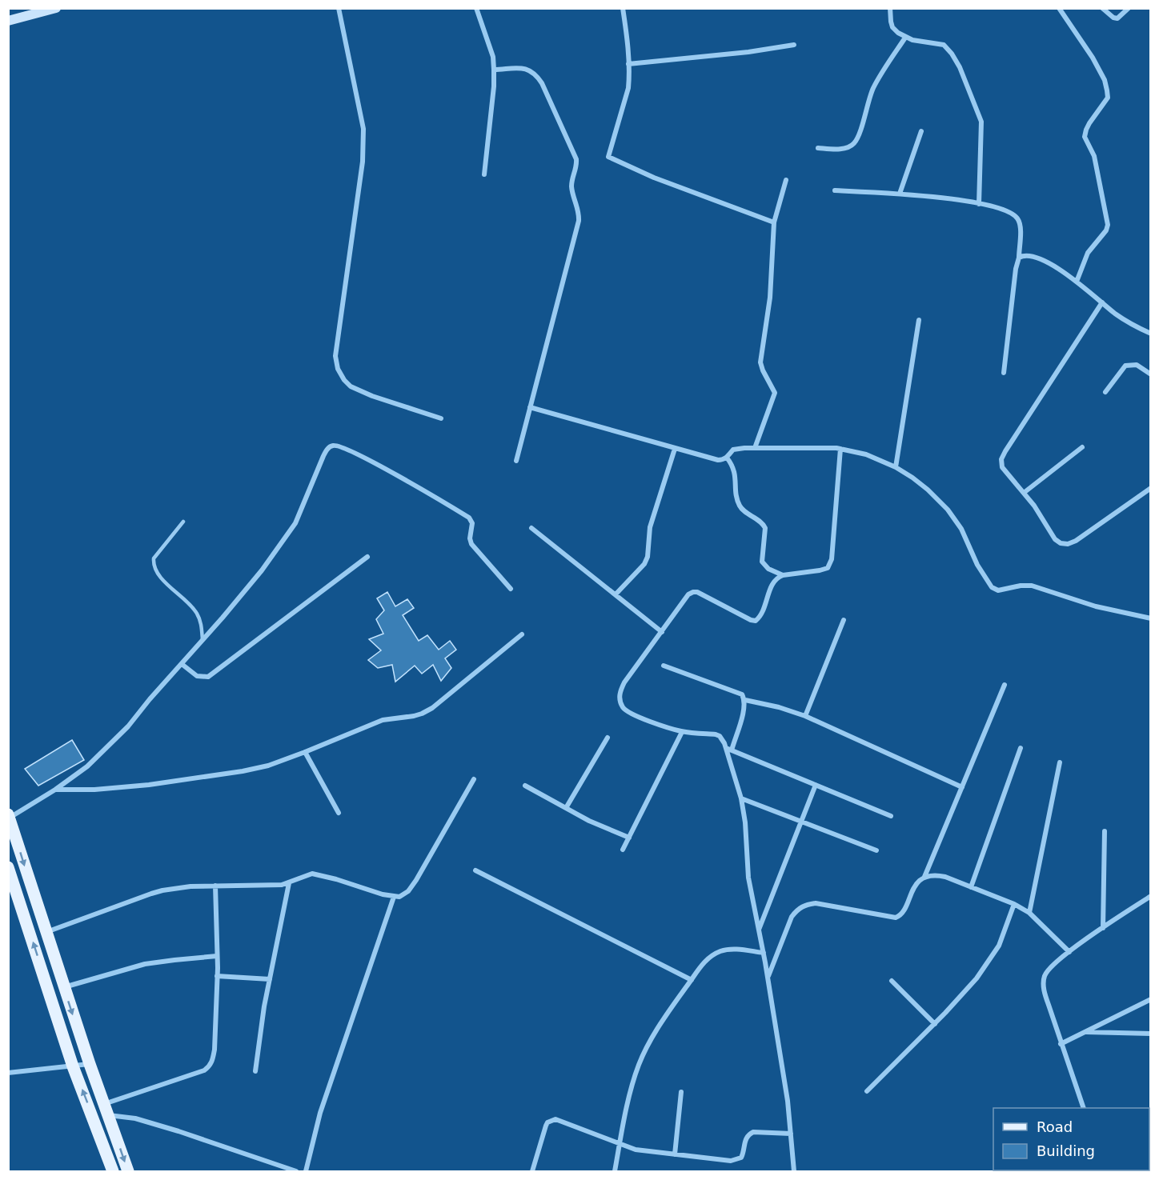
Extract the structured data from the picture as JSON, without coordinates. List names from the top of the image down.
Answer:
{
  "legend": ["Road", "Building"]
}
